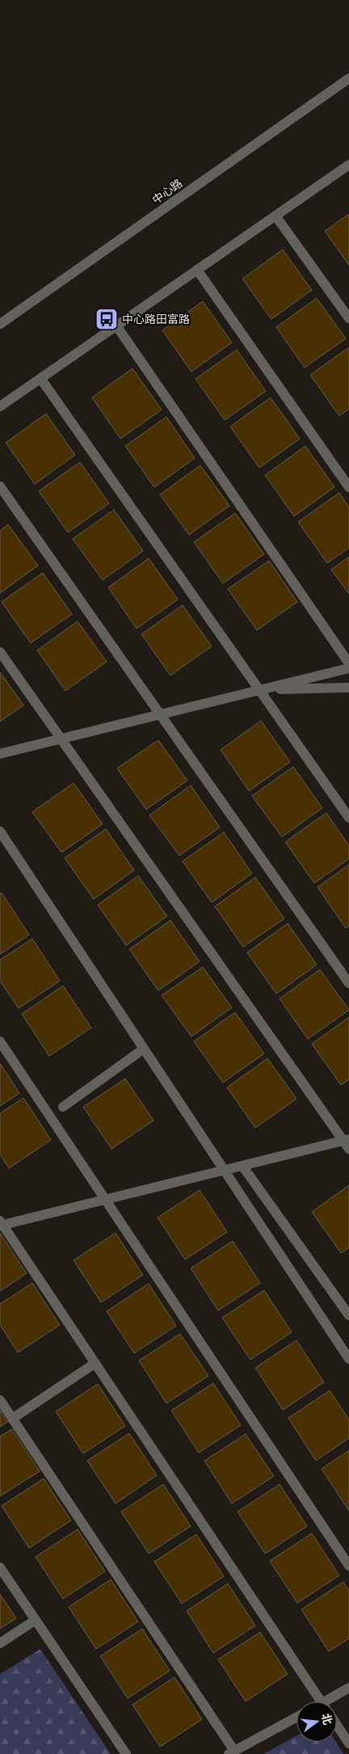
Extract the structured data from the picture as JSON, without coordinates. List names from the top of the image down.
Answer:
{
  "streets": {
    "street": ["中心路"]
  },
  "places": {
    "bus stop": ["中心路田富路"]
  },
  "north": "right"
}
